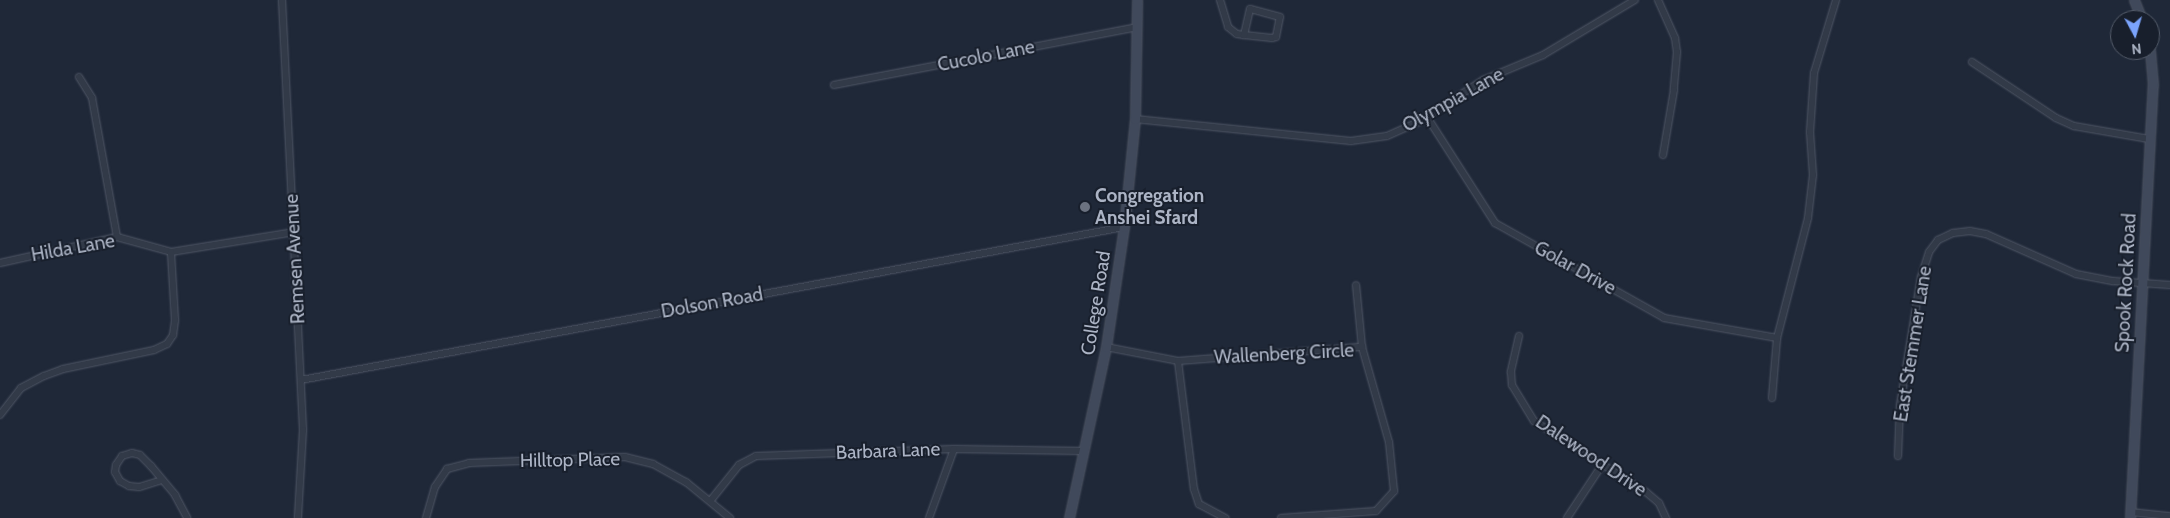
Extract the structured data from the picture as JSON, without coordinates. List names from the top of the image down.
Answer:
{
  "streets": {
    "street": [
      "Cucolo Lane",
      "Olympia Lane",
      "Hilda Lane",
      "Remsen Avenue",
      "Golar Drive",
      "Spook Rock Road",
      "Dolson Road",
      "College Road",
      "East Stemmer Lane",
      "Wallenberg Circle",
      "Barbara Lane",
      "Dalewood Drive",
      "Hilltop Place"
    ]
  },
  "crossings": [
    ["Cucolo Lane", "College Road"],
    ["Olympia Lane", "Golar Drive"],
    ["Olympia Lane", "College Road"],
    ["Hilda Lane", "Remsen Avenue"],
    ["Remsen Avenue", "Dolson Road"],
    ["Spook Rock Road", "East Stemmer Lane"],
    ["Dolson Road", "College Road"],
    ["College Road", "Wallenberg Circle"],
    ["College Road", "Barbara Lane"],
    ["Barbara Lane", "Hilltop Place"]
  ],
  "places": ["Congregation Anshei Sfard"],
  "north": "bottom"
}
